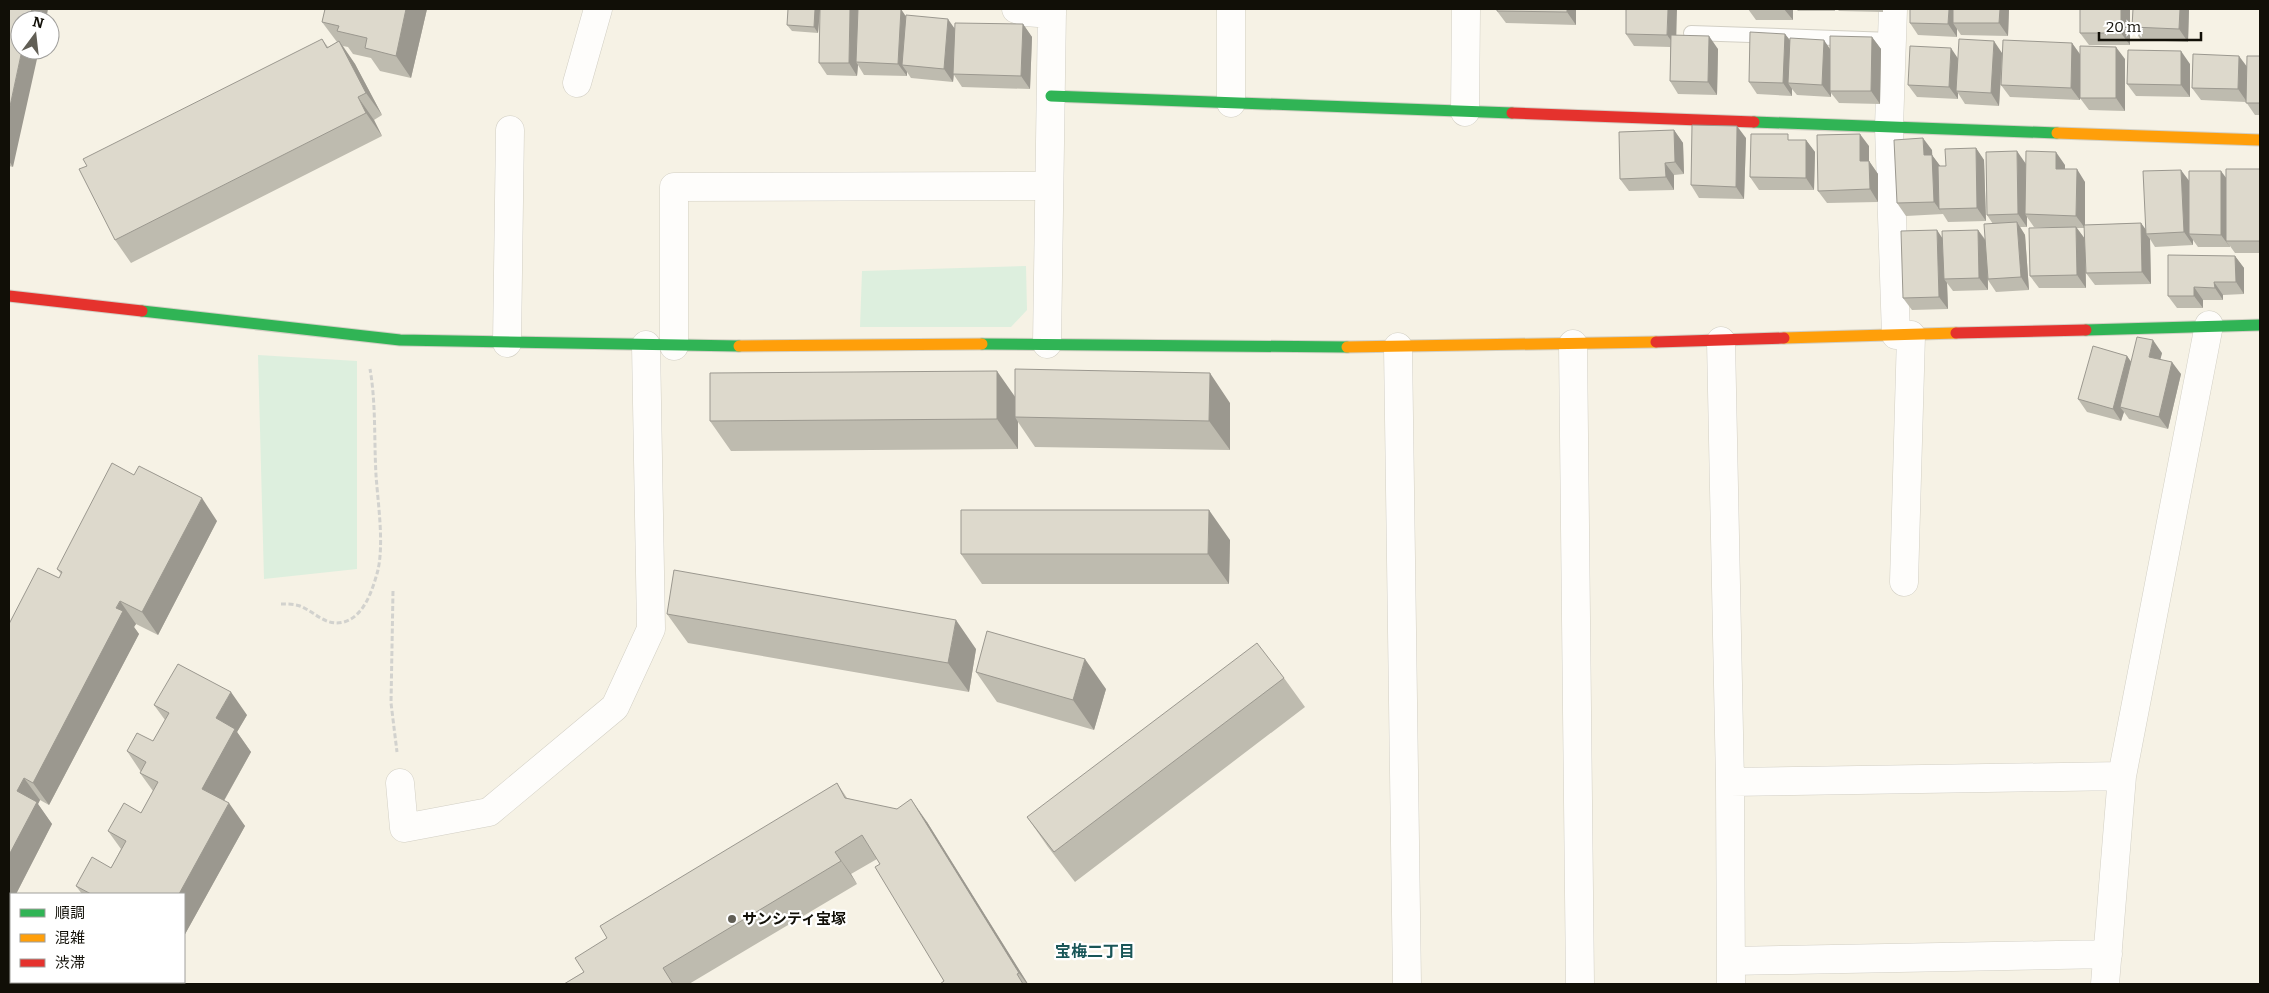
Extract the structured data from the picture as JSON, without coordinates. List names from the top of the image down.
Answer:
{
  "districts": ["宝梅二丁目"],
  "places": ["サンシティ宝塚"],
  "legend": ["順調", "混雑", "渋滞"],
  "scale_bar": "20 m",
  "north": "top"
}
